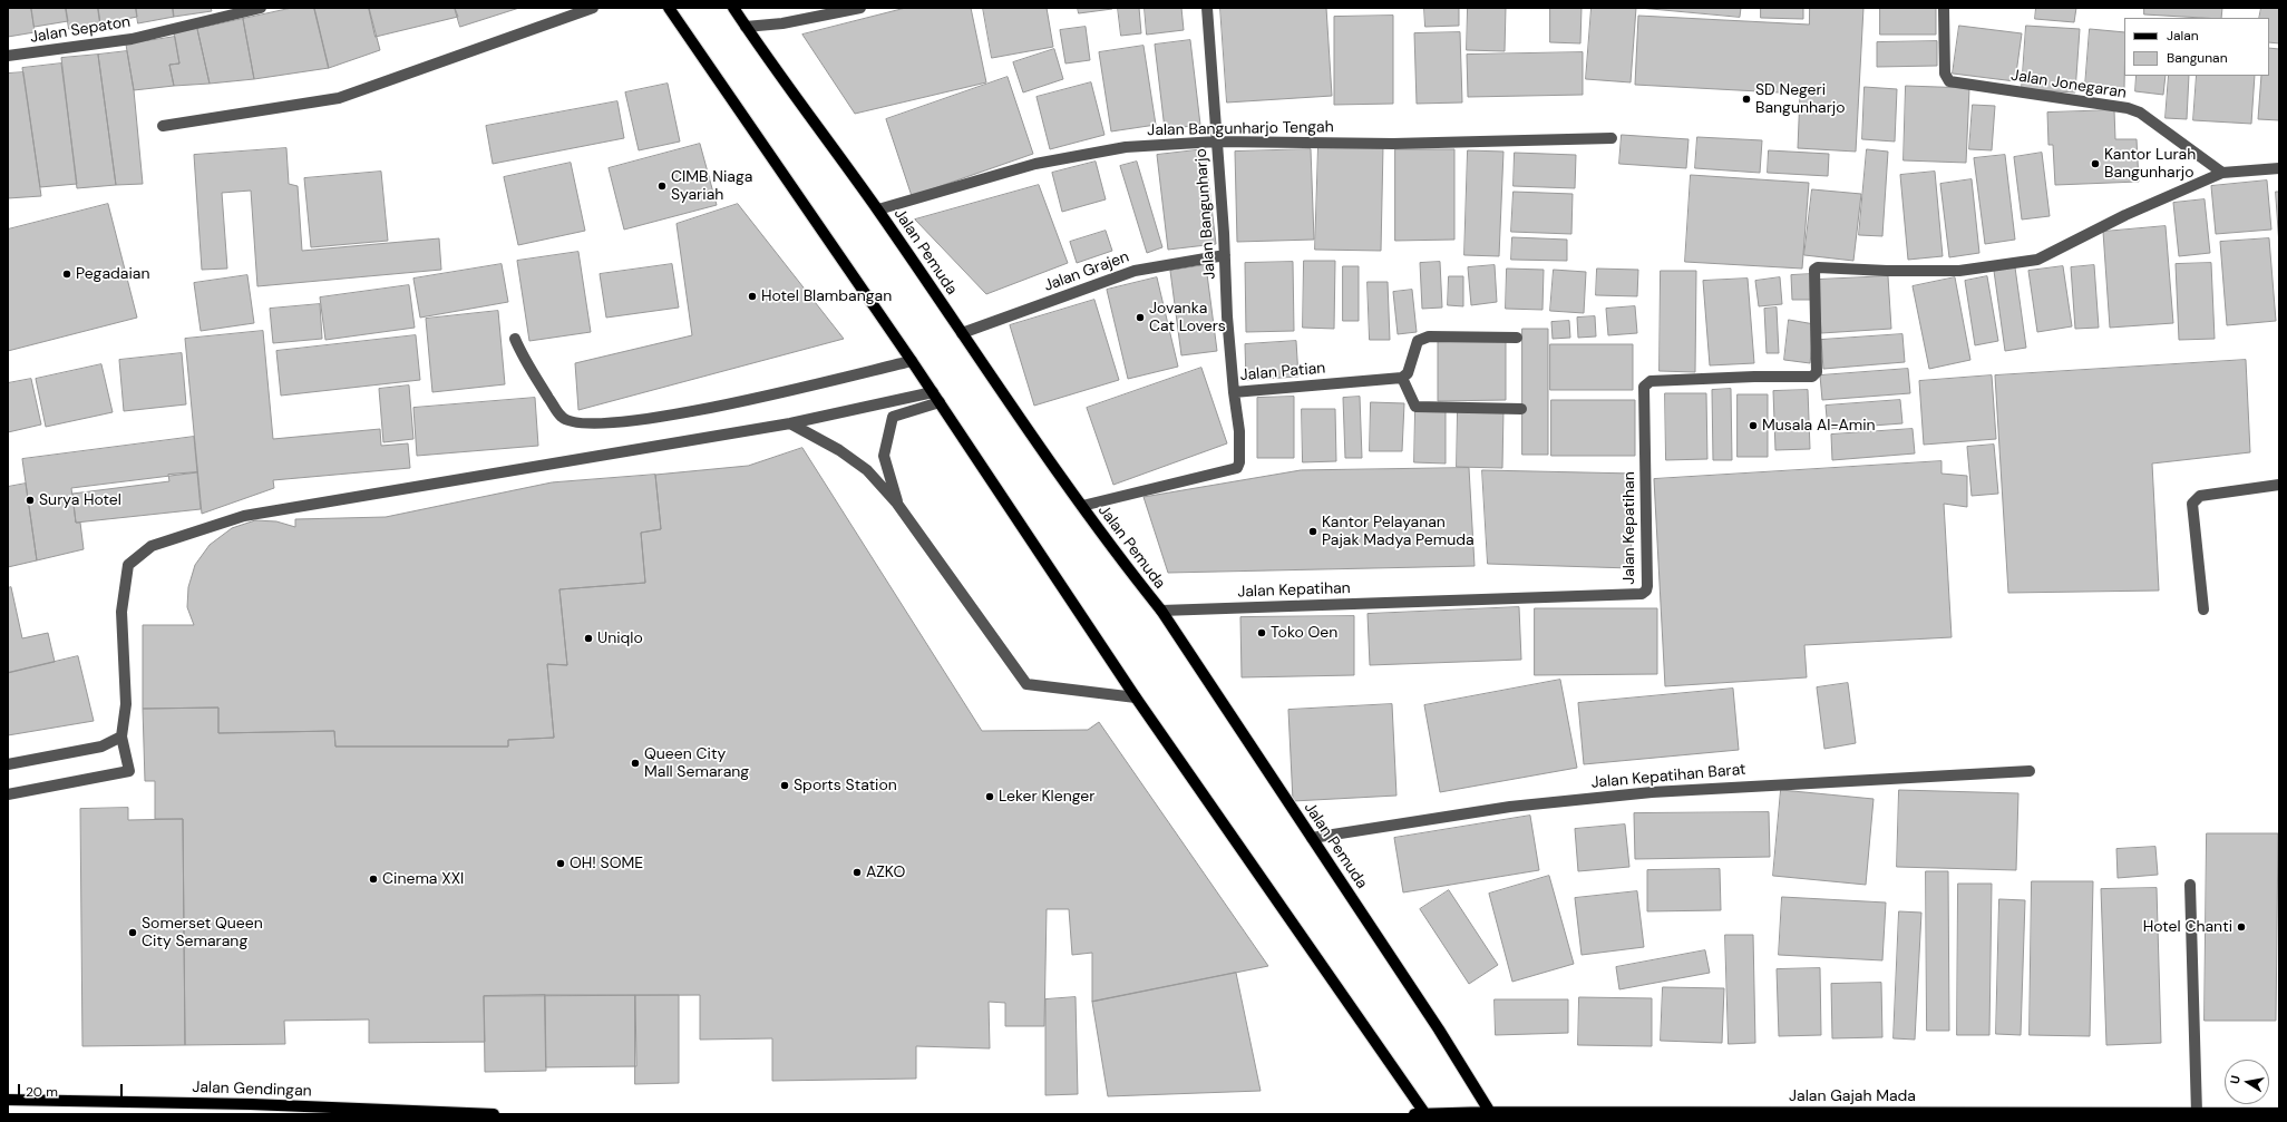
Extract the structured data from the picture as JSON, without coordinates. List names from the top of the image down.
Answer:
{
  "streets": {
    "main road": ["Jalan Pemuda", "Jalan Gendingan", "Jalan Gajah Mada"],
    "street": [
      "Jalan Sepaton",
      "Jalan Jonegaran",
      "Jalan Bangunharjo Tengah",
      "Jalan Bangunharjo",
      "Jalan Grajen",
      "Jalan Patian",
      "Jalan Kepatihan",
      "Jalan Kepatihan Barat"
    ]
  },
  "crossings": [
    ["Jalan Jonegaran", "Jalan Kepatihan"],
    ["Jalan Bangunharjo Tengah", "Jalan Bangunharjo"],
    ["Jalan Bangunharjo Tengah", "Jalan Pemuda"],
    ["Jalan Bangunharjo", "Jalan Grajen"],
    ["Jalan Bangunharjo", "Jalan Patian"],
    ["Jalan Pemuda", "Jalan Grajen"],
    ["Jalan Pemuda", "Jalan Patian"],
    ["Jalan Pemuda", "Jalan Kepatihan"],
    ["Jalan Pemuda", "Jalan Kepatihan Barat"],
    ["Jalan Pemuda", "Jalan Gajah Mada"]
  ],
  "places": [
    "SD Negeri Bangunharjo",
    "Kantor Lurah Bangunharjo",
    "CIMB Niaga Syariah",
    "Pegadaian",
    "Hotel Blambangan",
    "Jovanka Cat Lovers",
    "Musala Al-Amin",
    "Surya Hotel",
    "Kantor Pelayanan Pajak Madya Pemuda",
    "Toko Oen",
    "Uniqlo",
    "Queen City Mall Semarang",
    "Sports Station",
    "Leker Klenger",
    "OH! SOME",
    "AZKO",
    "Cinema XXI",
    "Hotel Chanti",
    "Somerset Queen City Semarang"
  ],
  "legend": ["Jalan", "Bangunan"],
  "scale_bar": "20 m",
  "north": "left"
}
